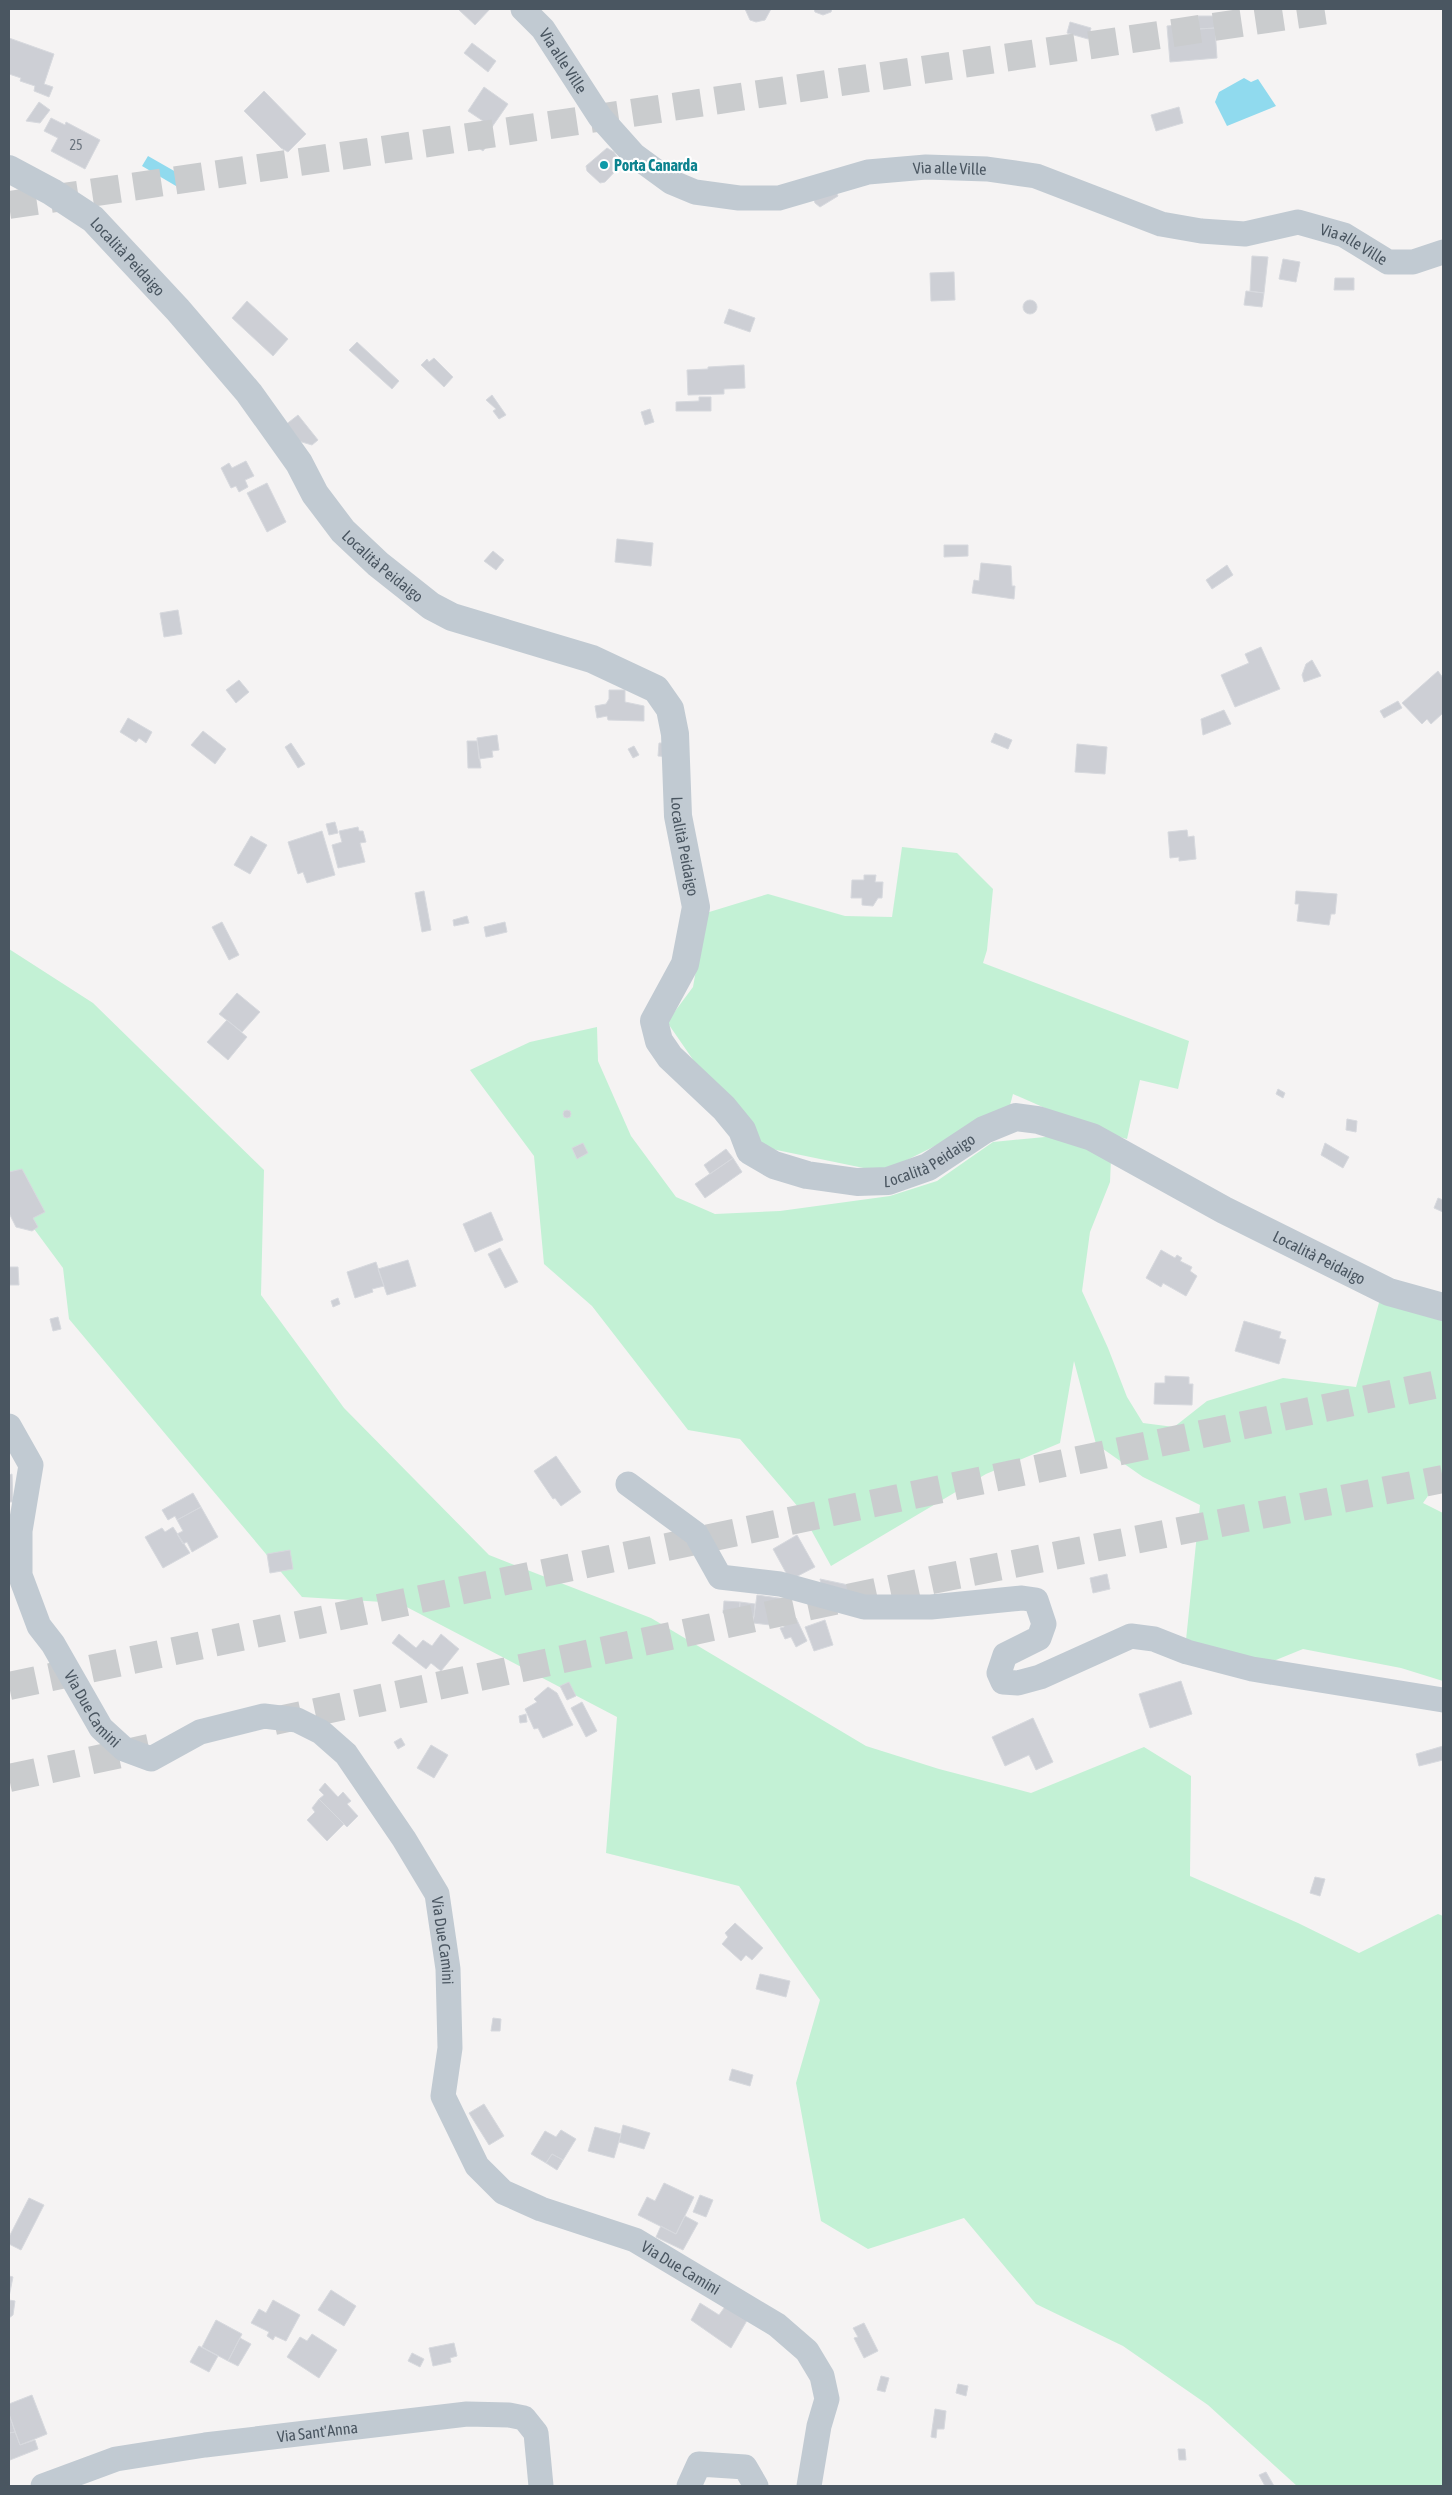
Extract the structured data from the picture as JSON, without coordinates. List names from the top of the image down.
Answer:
{
  "streets": {
    "street": [
      "Via alle Ville",
      "Località Peidaigo",
      "Via Due Camini",
      "Via Sant'Anna"
    ]
  },
  "places": ["Porta Canarda"],
  "house_numbers": ["25"]
}
